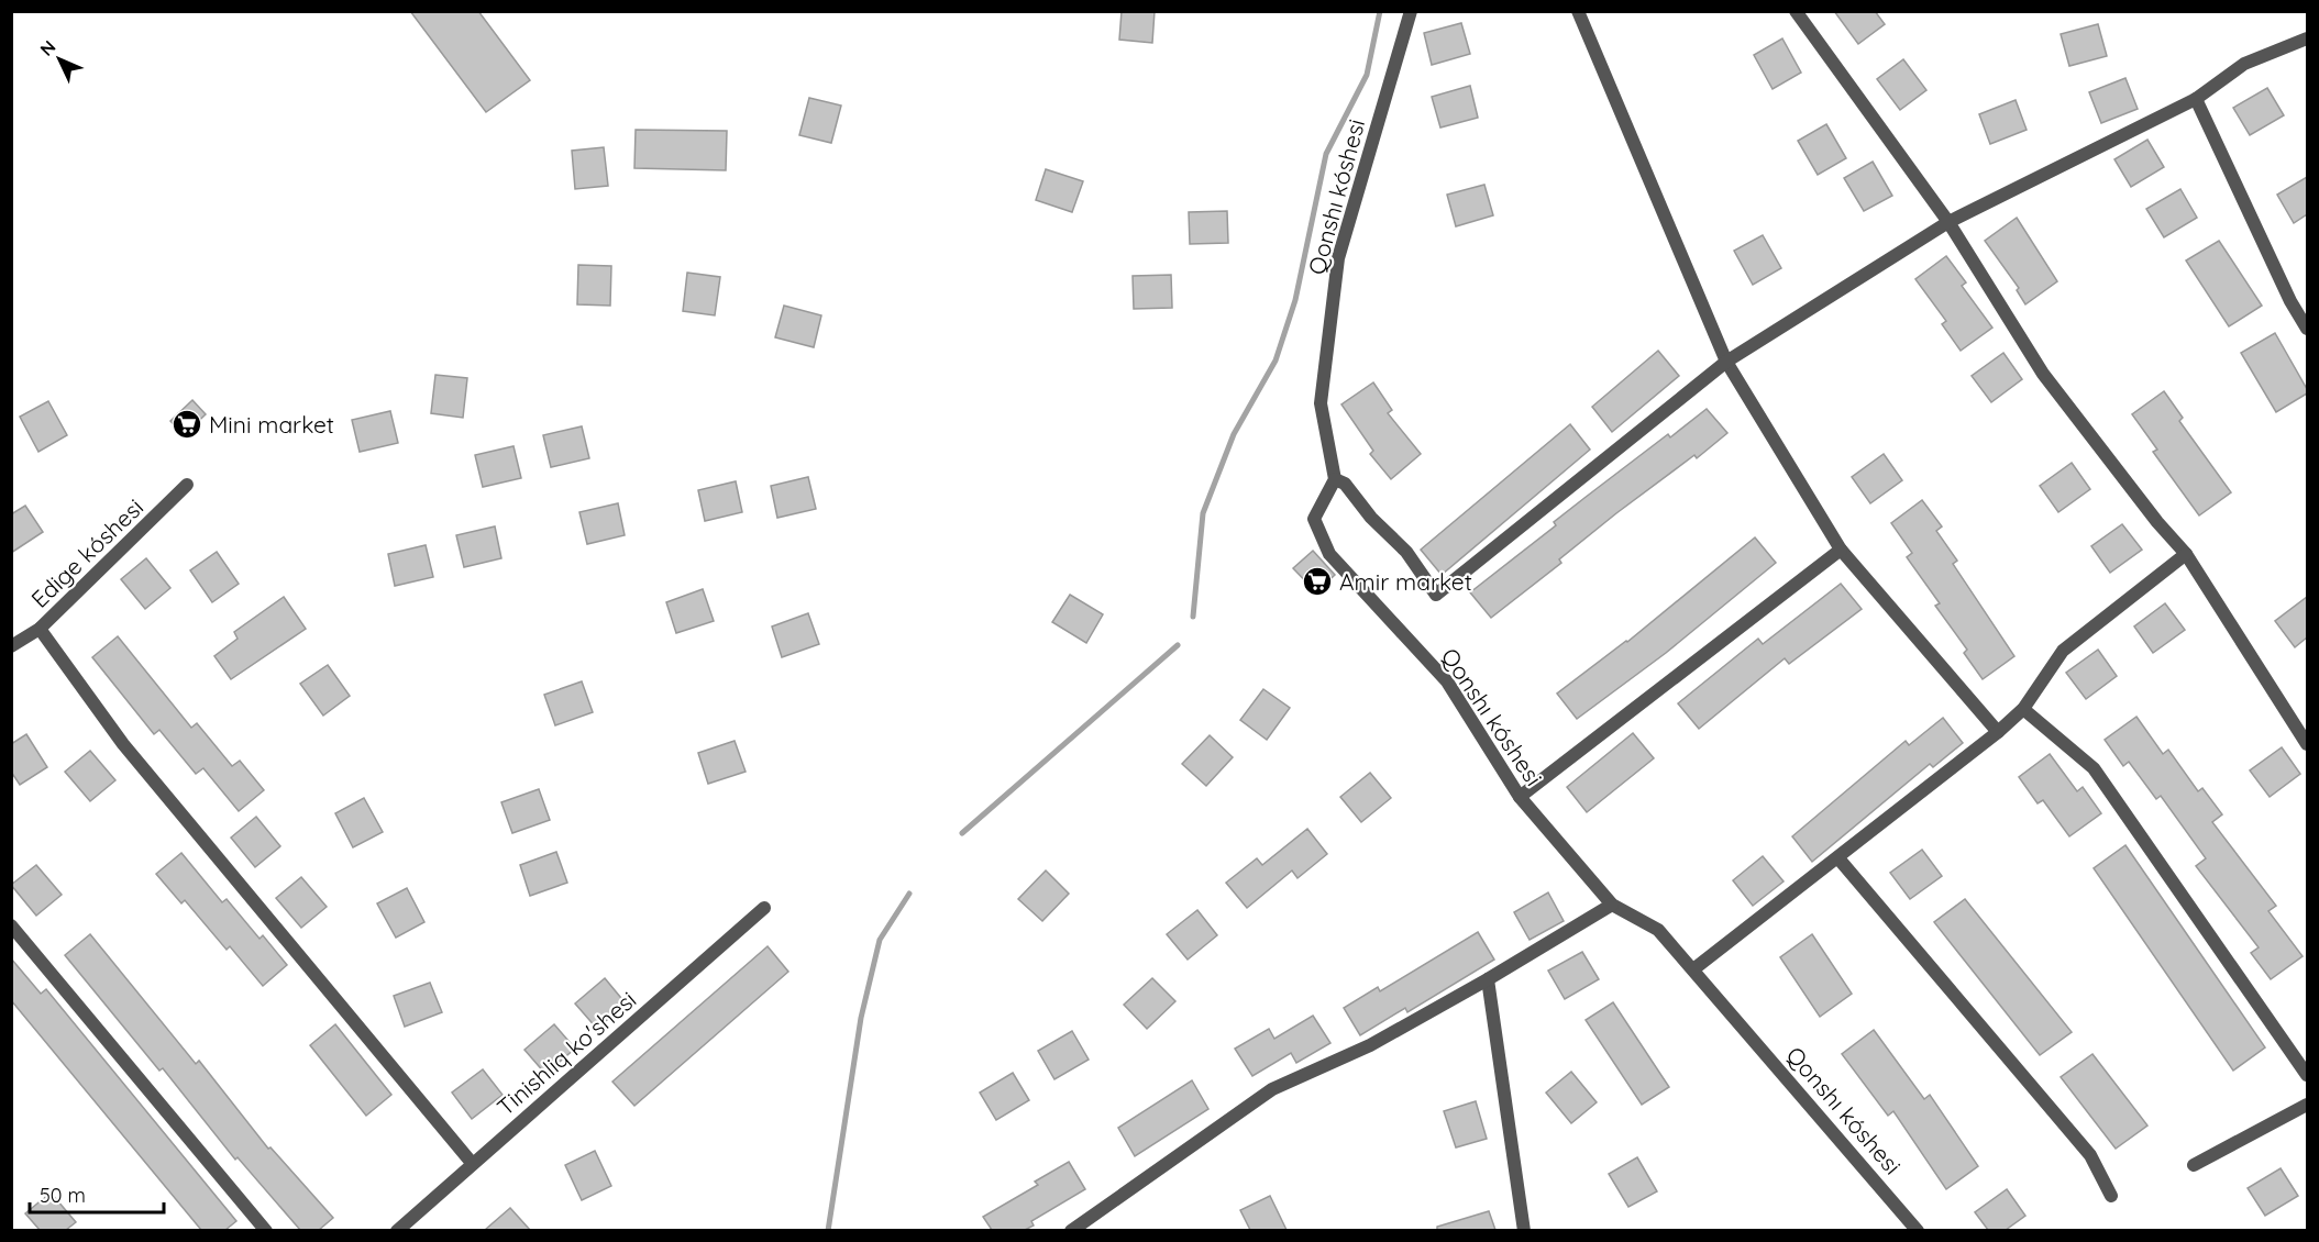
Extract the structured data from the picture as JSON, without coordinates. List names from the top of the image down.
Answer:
{
  "streets": {
    "street": ["Qonshı kóshesi", "Edige kóshesi", "Tinishliq ko'shesi"]
  },
  "places": {
    "supermarket": ["Mini market", "Amir market"]
  },
  "scale_bar": "50 m",
  "north": "top left"
}
